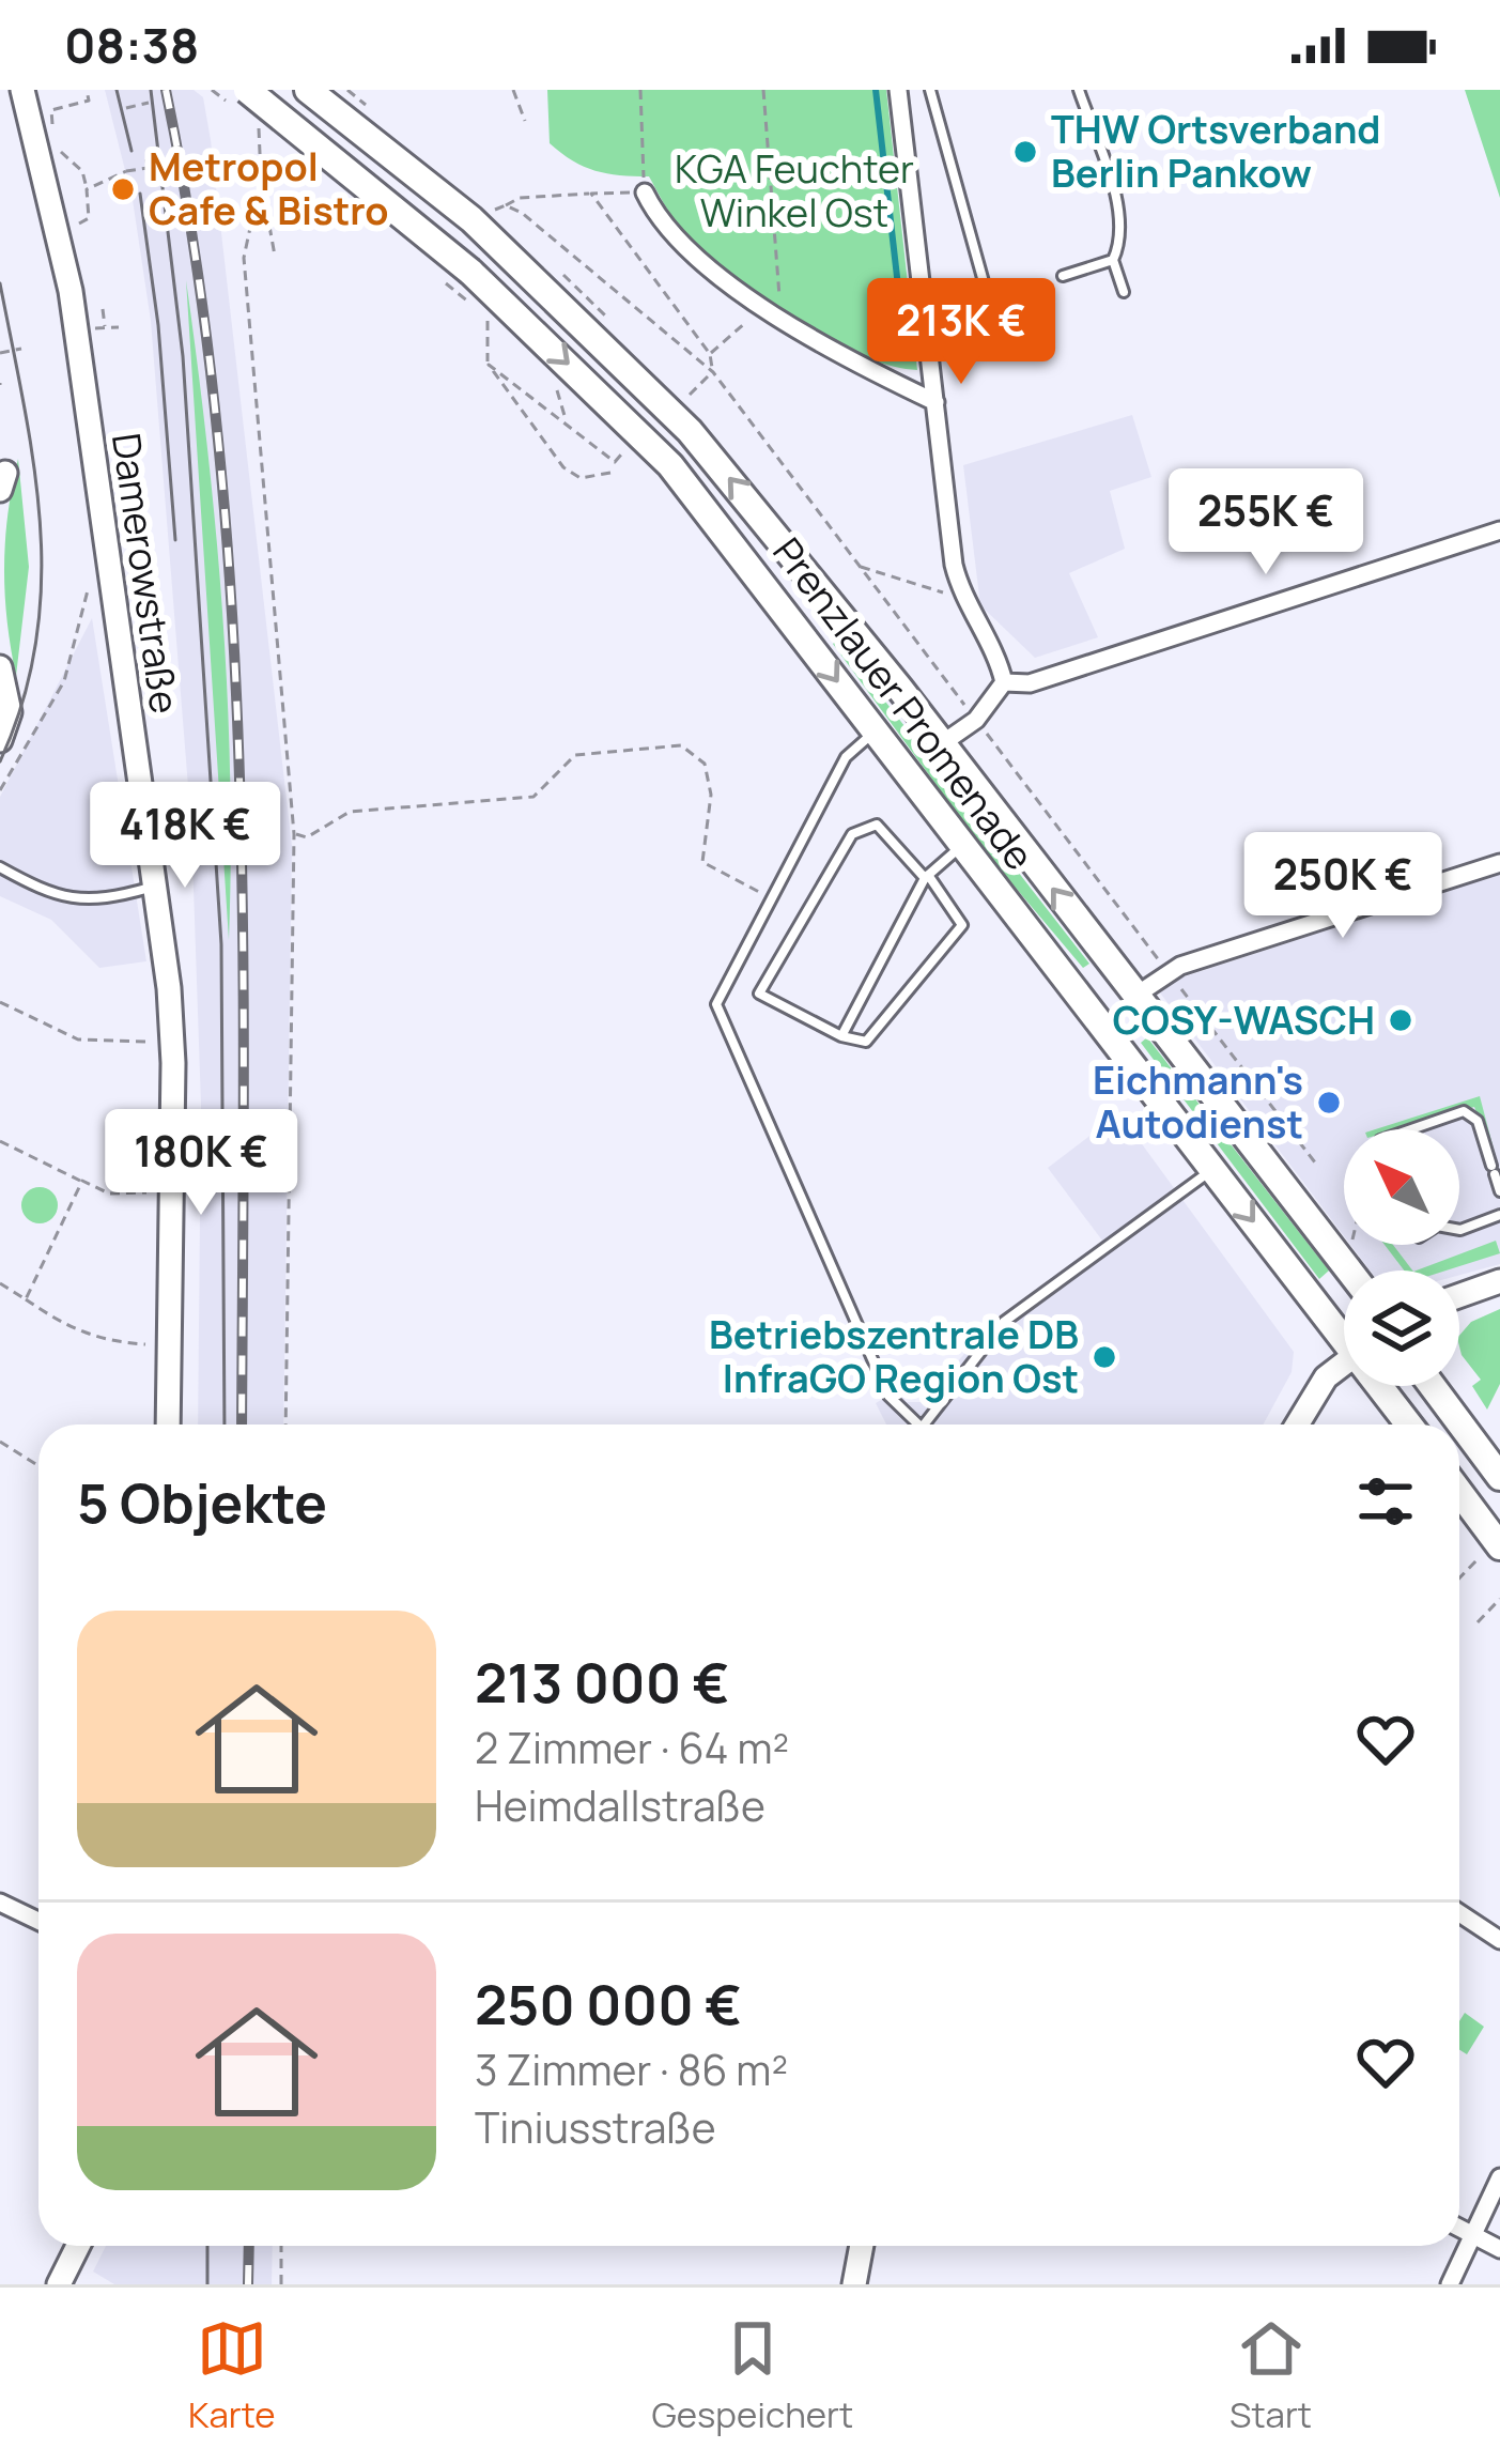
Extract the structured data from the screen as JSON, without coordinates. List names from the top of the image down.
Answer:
{
  "streets": {
    "main road": ["Damerowstraße", "Prenzlauer Promenade"]
  },
  "parks": ["KGA Feuchter Winkel Ost"],
  "places": [
    "THW Ortsverband Berlin Pankow",
    "Metropol Cafe & Bistro",
    "COSY-WASCH",
    "Eichmann's Autodienst",
    "Betriebszentrale DB InfraGO Region Ost"
  ],
  "north": "top left",
  "page": {
    "status": "08:38",
    "price": [
      "213K €",
      "255K €",
      "418K €",
      "250K €",
      "180K €"
    ],
    "heading": "5 Objekte",
    "list": [
      {
        "name": "213 000 €",
        "note": "2 Zimmer · 64 m² · Heimdallstraße"
      },
      {
        "name": "250 000 €",
        "note": "3 Zimmer · 86 m² · Tiniusstraße"
      }
    ],
    "tabs": ["Karte", "Gespeichert", "Start"]
  }
}
